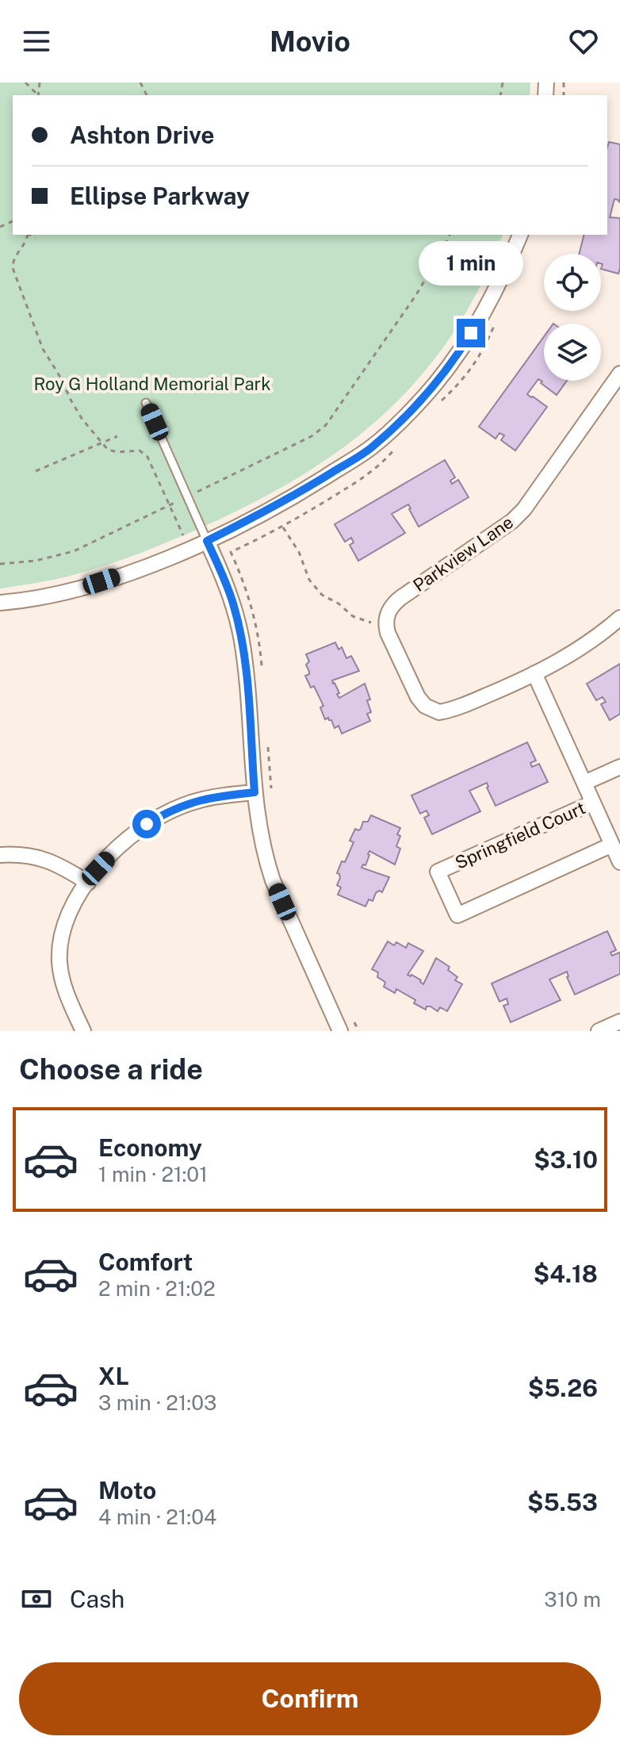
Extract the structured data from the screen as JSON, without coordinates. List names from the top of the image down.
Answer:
{
  "streets": {
    "street": ["Parkview Lane", "Springfield Court"]
  },
  "parks": ["Roy G Holland Memorial Park"],
  "page": {
    "header": "Movio",
    "banner": ["Ashton Drive", "Ellipse Parkway"],
    "bubble": "1 min",
    "heading": "Choose a ride",
    "list": [
      {
        "name": "Economy",
        "note": "1 min · 21:01",
        "value": "$3.10"
      },
      {
        "name": "Comfort",
        "note": "2 min · 21:02",
        "value": "$4.18"
      },
      {
        "name": "XL",
        "note": "3 min · 21:03",
        "value": "$5.26"
      },
      {
        "name": "Moto",
        "note": "4 min · 21:04",
        "value": "$5.53"
      }
    ],
    "pay": ["Cash", "310 m"],
    "buttons": "Confirm"
  }
}
